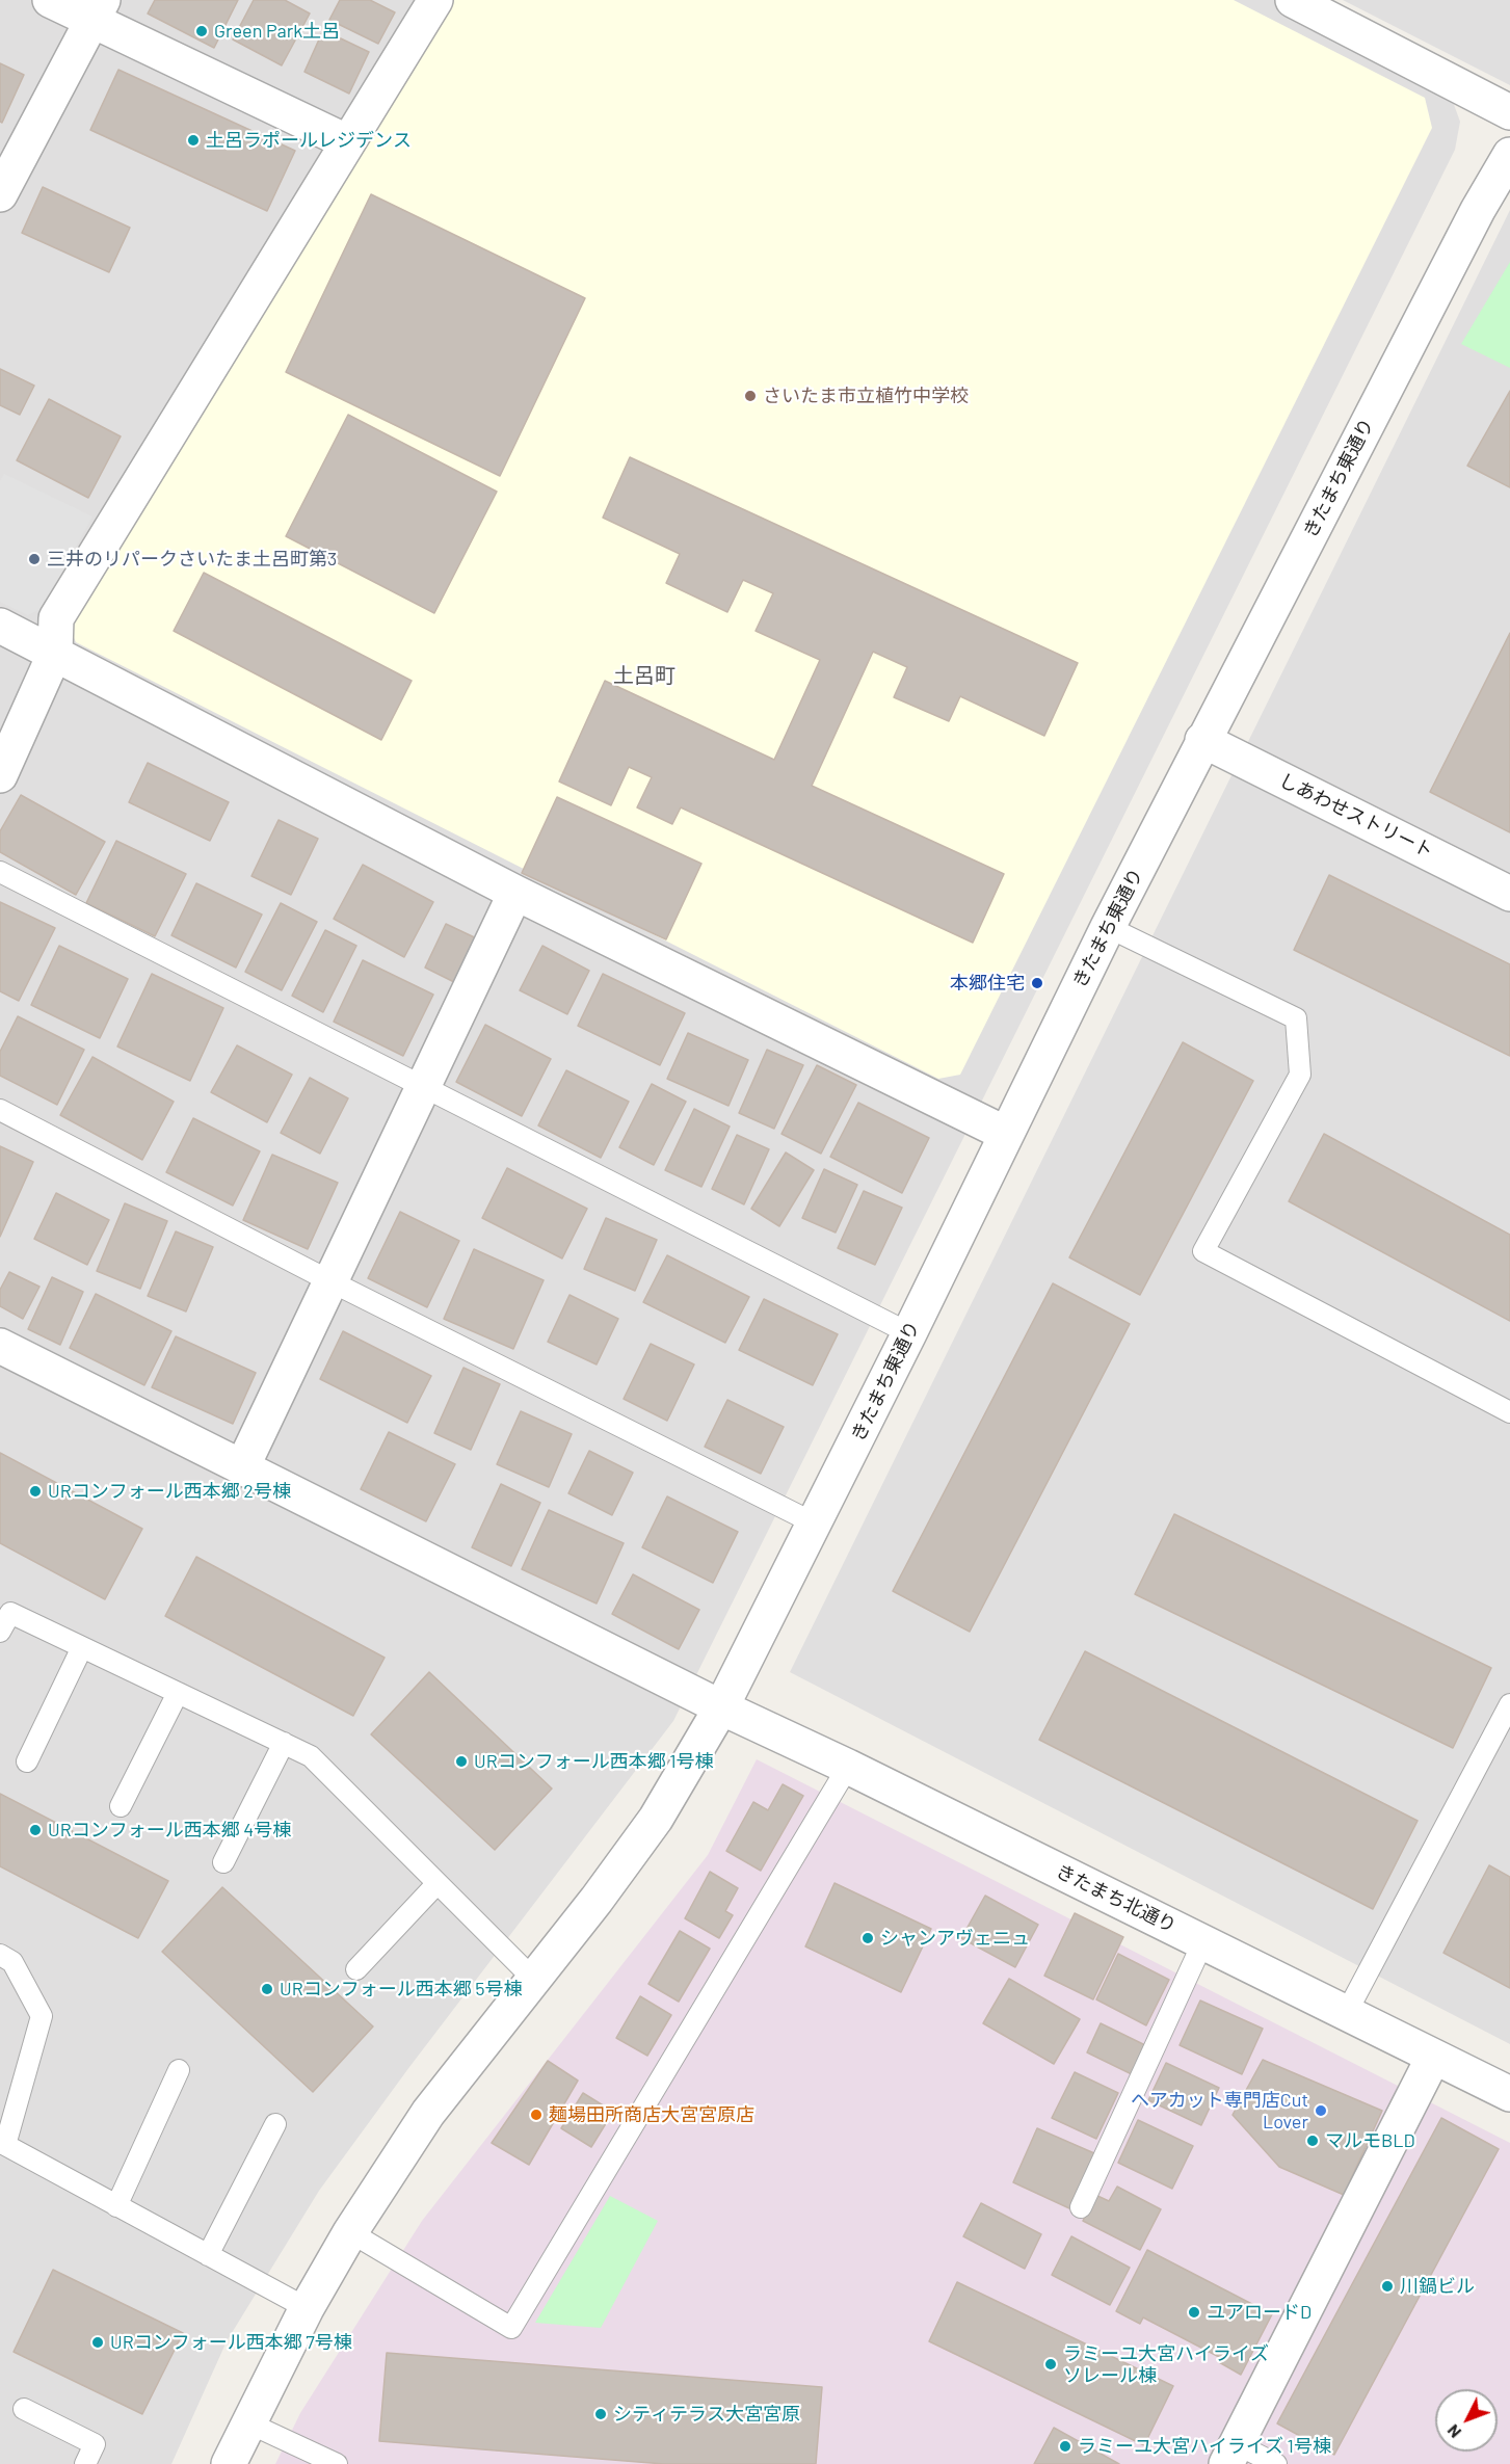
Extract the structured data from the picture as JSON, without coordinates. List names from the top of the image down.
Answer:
{
  "streets": {
    "street": ["きたまち東通り", "しあわせストリート", "きたまち北通り"]
  },
  "crossings": [
    ["きたまち東通り", "しあわせストリート"],
    ["きたまち東通り", "きたまち北通り"]
  ],
  "districts": ["土呂町"],
  "places": [
    "Green Park土呂",
    "土呂ラポールレジデンス",
    "さいたま市立植竹中学校",
    "三井のリパークさいたま土呂町第3",
    "本郷住宅",
    "URコンフォール西本郷 2号棟",
    "URコンフォール西本郷 1号棟",
    "URコンフォール西本郷 4号棟",
    "シャンアヴェニュ",
    "URコンフォール西本郷 5号棟",
    "ヘアカット専門店Cut Lover",
    "麺場田所商店大宮宮原店",
    "マルモBLD",
    "川鍋ビル",
    "ユアロードD",
    "URコンフォール西本郷 7号棟",
    "ラミーユ大宮ハイライズ ソレール棟",
    "シティテラス大宮宮原",
    "ラミーユ大宮ハイライズ 1号棟"
  ],
  "north": "bottom left"
}
